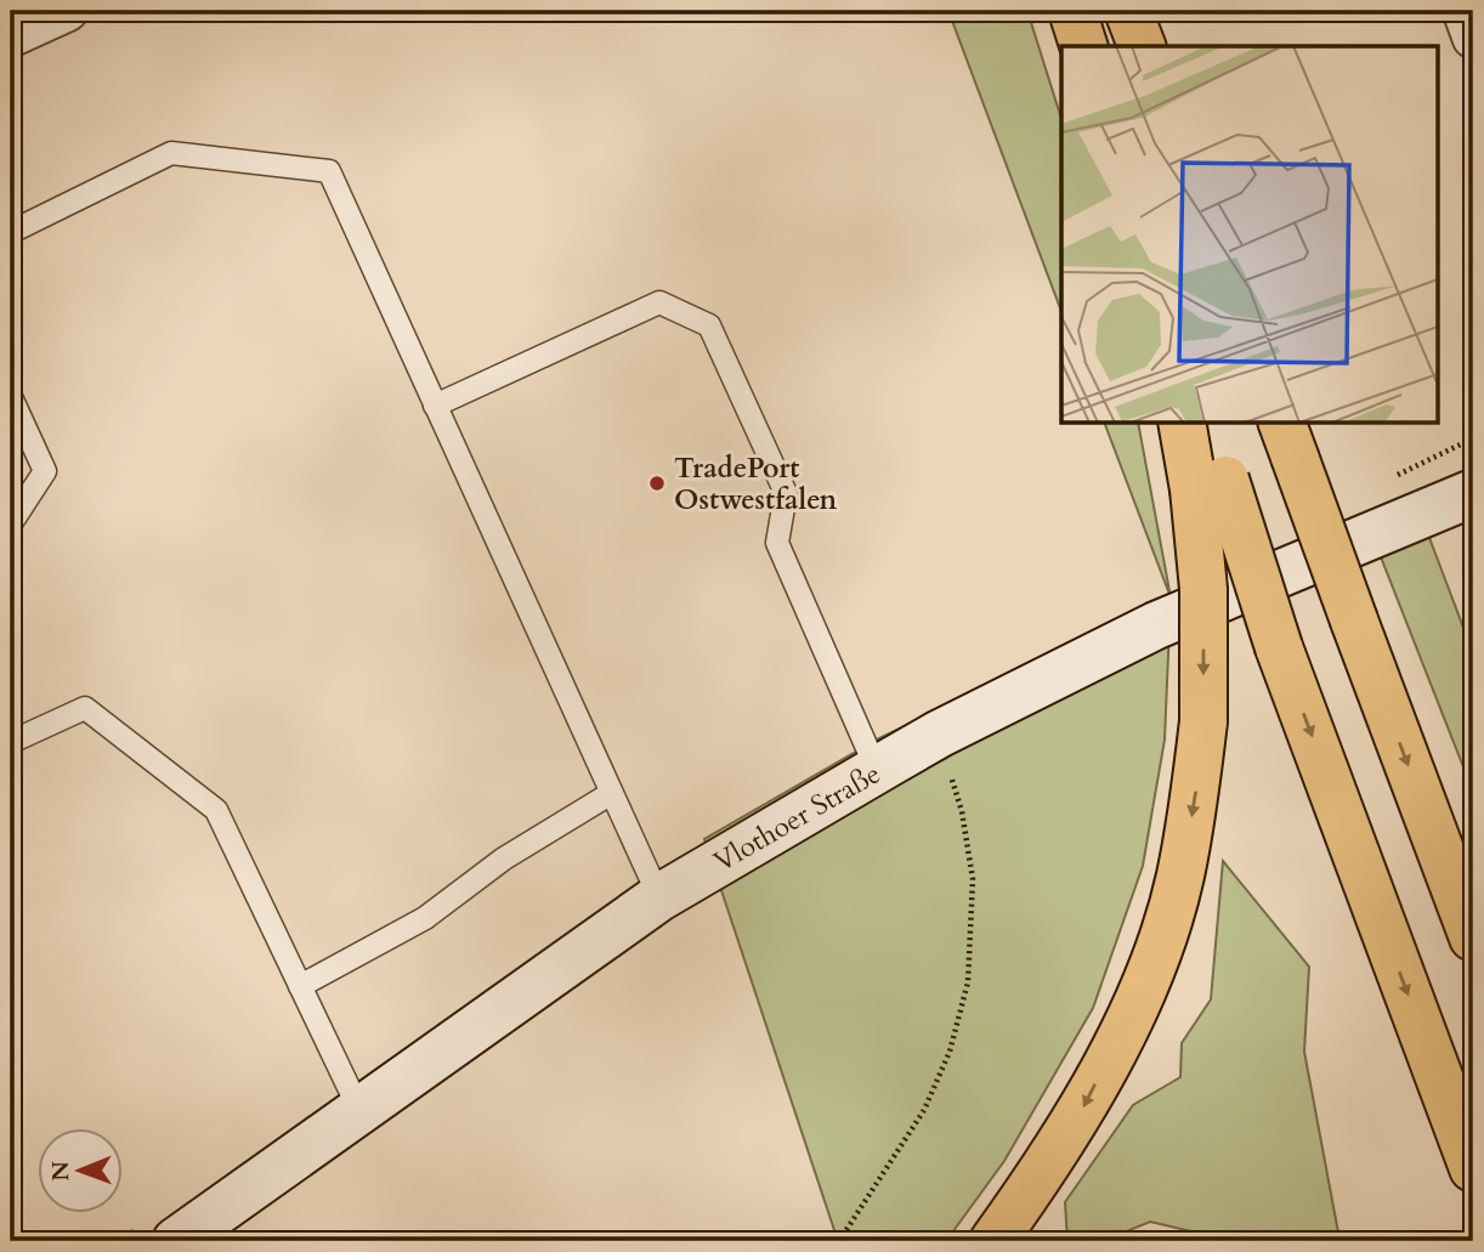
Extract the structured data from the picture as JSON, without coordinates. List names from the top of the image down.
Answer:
{
  "streets": {
    "main road": ["Vlothoer Straße"]
  },
  "places": ["TradePort Ostwestfalen"],
  "north": "left"
}
